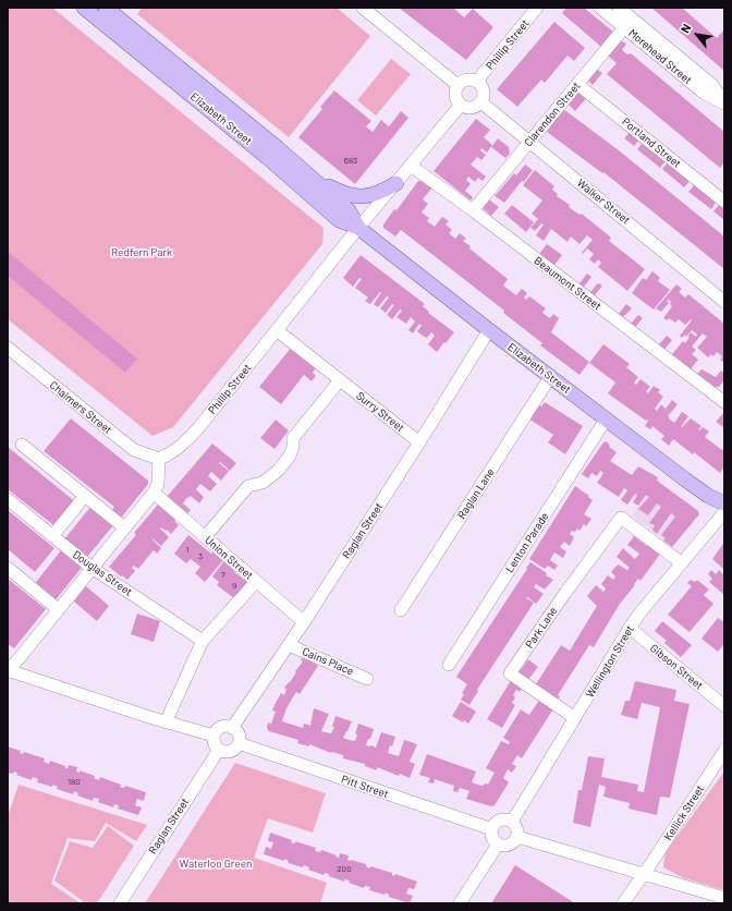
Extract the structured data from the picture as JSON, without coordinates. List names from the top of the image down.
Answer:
{
  "streets": {
    "main road": ["Elizabeth Street"],
    "street": [
      "Phillip Street",
      "Morehead Street",
      "Clarendon Street",
      "Portland Street",
      "Walker Street",
      "Beaumont Street",
      "Chalmers Street",
      "Surry Street",
      "Raglan Lane",
      "Raglan Street",
      "Lenton Parade",
      "Union Street",
      "Douglas Street",
      "Park Lane",
      "Cains Place",
      "Wellington Street",
      "Gibson Street",
      "Pitt Street",
      "Kellick Street"
    ]
  },
  "crossings": [
    ["Phillip Street", "Elizabeth Street"],
    ["Phillip Street", "Walker Street"],
    ["Phillip Street", "Beaumont Street"],
    ["Phillip Street", "Chalmers Street"],
    ["Phillip Street", "Surry Street"],
    ["Morehead Street", "Clarendon Street"],
    ["Clarendon Street", "Portland Street"],
    ["Clarendon Street", "Walker Street"],
    ["Clarendon Street", "Beaumont Street"],
    ["Elizabeth Street", "Raglan Lane"],
    ["Elizabeth Street", "Raglan Street"],
    ["Elizabeth Street", "Lenton Parade"],
    ["Surry Street", "Raglan Street"],
    ["Raglan Street", "Union Street"],
    ["Raglan Street", "Cains Place"],
    ["Raglan Street", "Pitt Street"],
    ["Park Lane", "Wellington Street"],
    ["Wellington Street", "Gibson Street"],
    ["Wellington Street", "Pitt Street"]
  ],
  "parks": ["Redfern Park", "Waterloo Green"],
  "house_numbers": [
    "683",
    "1",
    "3",
    "7",
    "9",
    "180",
    "200"
  ],
  "north": "top left"
}
